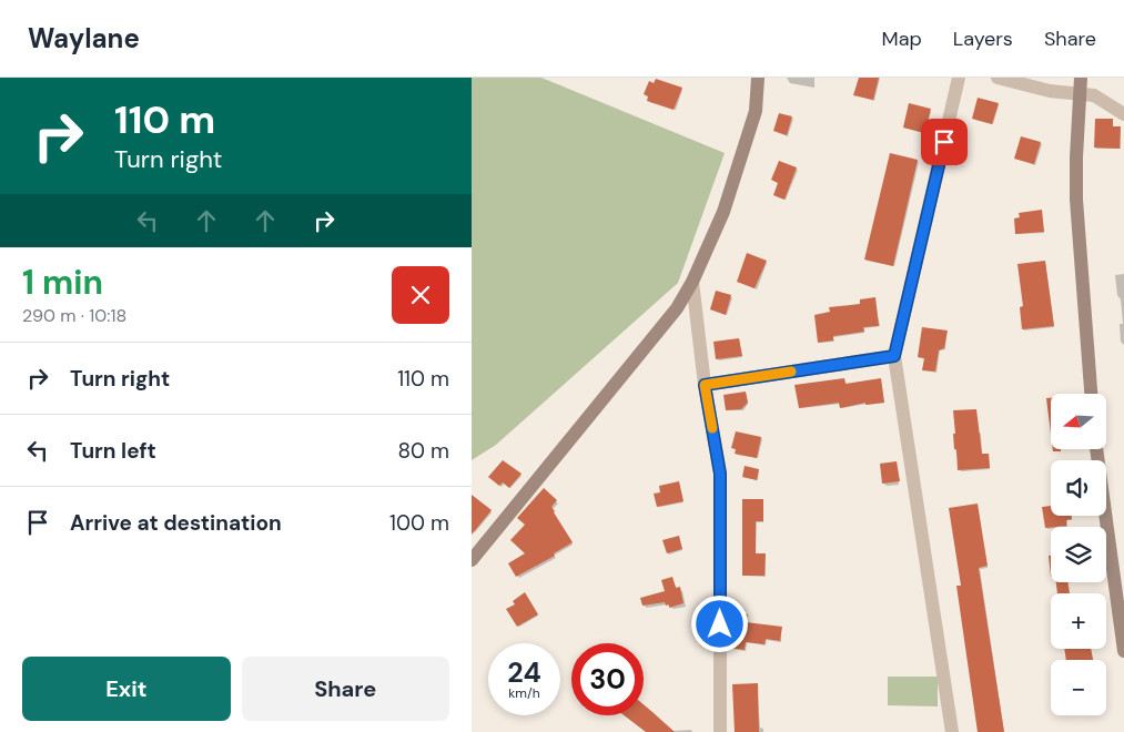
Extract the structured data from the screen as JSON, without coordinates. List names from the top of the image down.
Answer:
{
  "north": "left",
  "page": {
    "header": "Waylane",
    "nav": ["Map", "Layers", "Share"],
    "turn": ["110 m", "Turn right"],
    "heading": ["1 min", "290 m · 10:18"],
    "list": [
      {
        "name": "Turn right",
        "value": "110 m"
      },
      {
        "name": "Turn left",
        "value": "80 m"
      },
      {
        "name": "Arrive at destination",
        "value": "100 m"
      }
    ],
    "map_buttons": ["+", "−"],
    "speed": "24 km/h",
    "limit": "30",
    "buttons": ["Exit", "Share"]
  }
}
